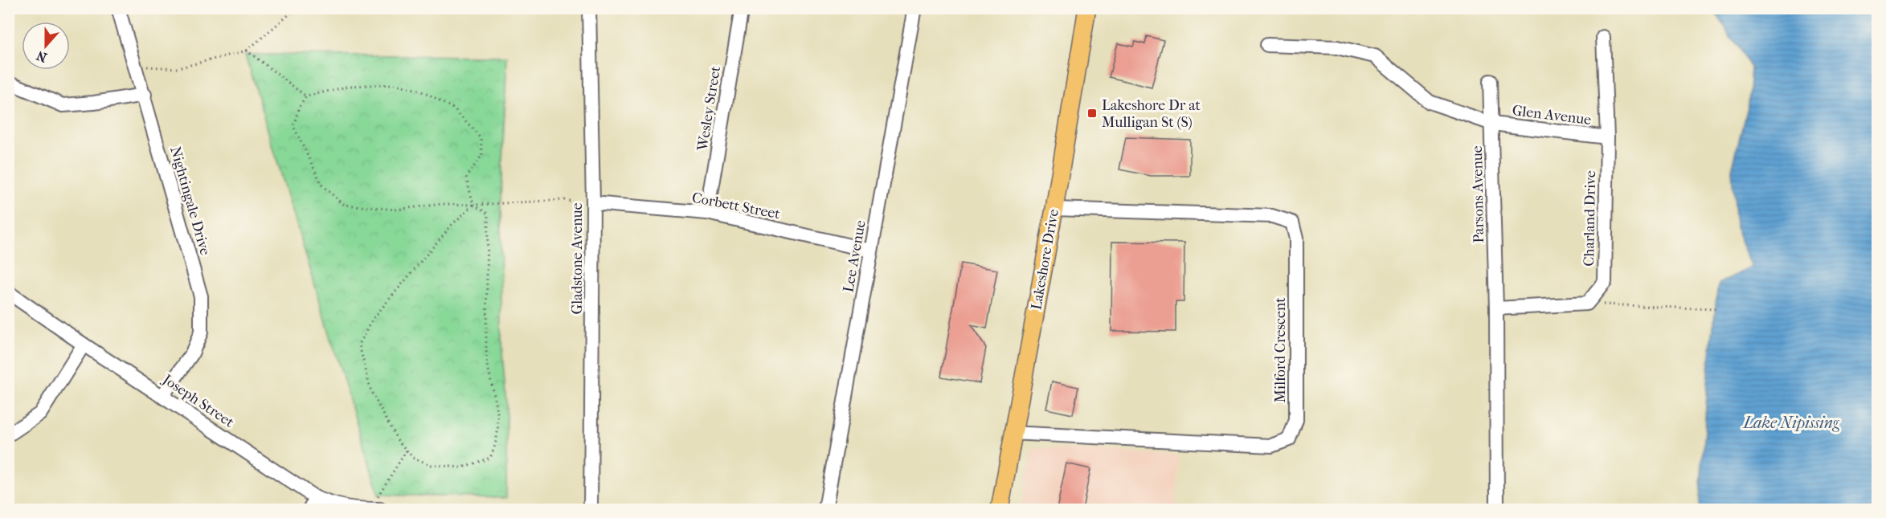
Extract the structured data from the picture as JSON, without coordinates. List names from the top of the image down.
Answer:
{
  "streets": {
    "main road": ["Lakeshore Drive"],
    "street": [
      "Wesley Street",
      "Glen Avenue",
      "Parsons Avenue",
      "Nightingale Drive",
      "Corbett Street",
      "Charland Drive",
      "Lee Avenue",
      "Gladstone Avenue",
      "Milford Crescent",
      "Joseph Street"
    ]
  },
  "crossings": [
    ["Wesley Street", "Corbett Street"],
    ["Glen Avenue", "Parsons Avenue"],
    ["Glen Avenue", "Charland Drive"],
    ["Nightingale Drive", "Joseph Street"],
    ["Corbett Street", "Lee Avenue"],
    ["Corbett Street", "Gladstone Avenue"],
    ["Lakeshore Drive", "Milford Crescent"]
  ],
  "water": ["Lake Nipissing"],
  "places": {
    "transit": ["Lakeshore Dr at Mulligan St (S)"]
  },
  "north": "bottom"
}
